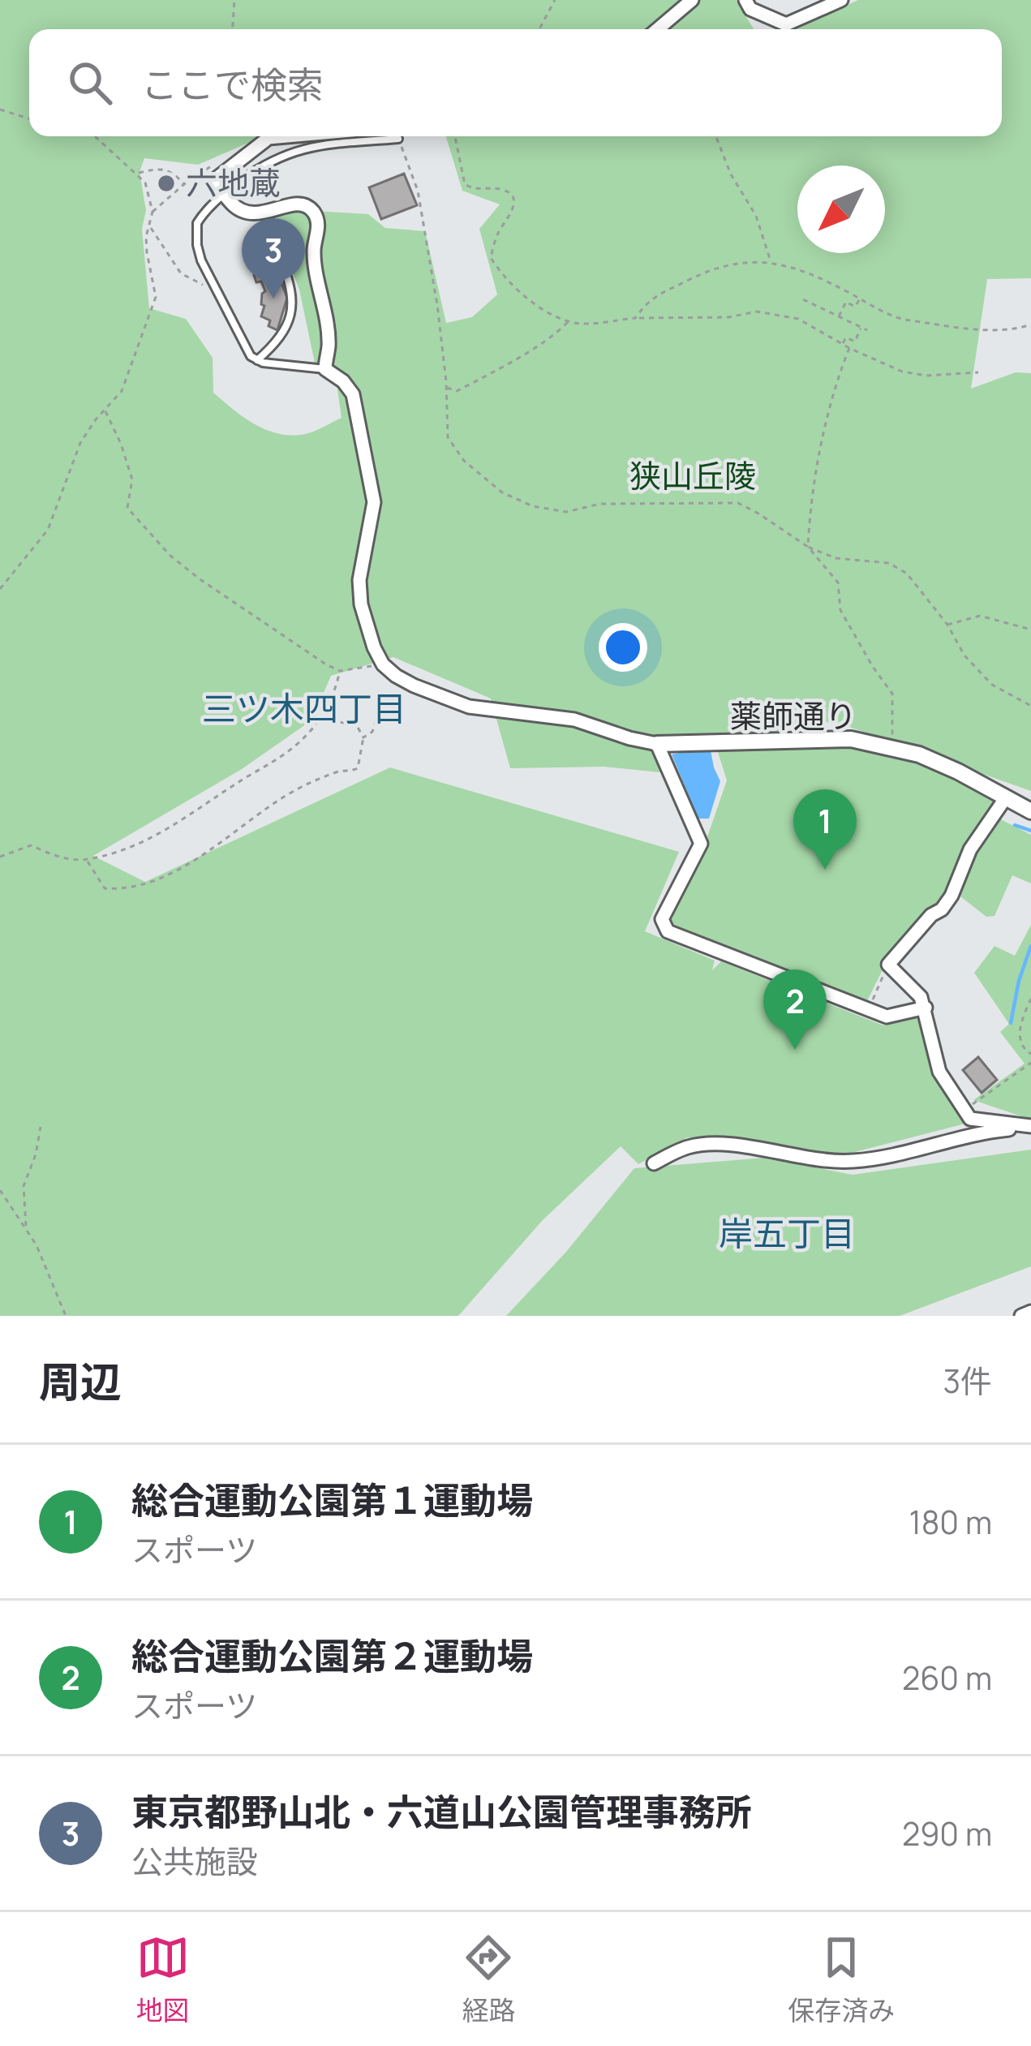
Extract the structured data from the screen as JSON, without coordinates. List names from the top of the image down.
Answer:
{
  "streets": {
    "street": ["薬師通り"]
  },
  "districts": ["三ツ木四丁目", "岸五丁目"],
  "parks": ["狭山丘陵"],
  "places": ["六地蔵"],
  "north": "bottom left",
  "page": {
    "search": "ここで検索",
    "pins": ["3", "1", "2"],
    "heading": ["周辺", "3件"],
    "list": [
      {
        "mark": "1",
        "name": "総合運動公園第１運動場",
        "note": "スポーツ",
        "value": "180 m"
      },
      {
        "mark": "2",
        "name": "総合運動公園第２運動場",
        "note": "スポーツ",
        "value": "260 m"
      },
      {
        "mark": "3",
        "name": "東京都野山北・六道山公園管理事務所",
        "note": "公共施設",
        "value": "290 m"
      }
    ],
    "nav": ["地図", "経路", "保存済み"]
  }
}
